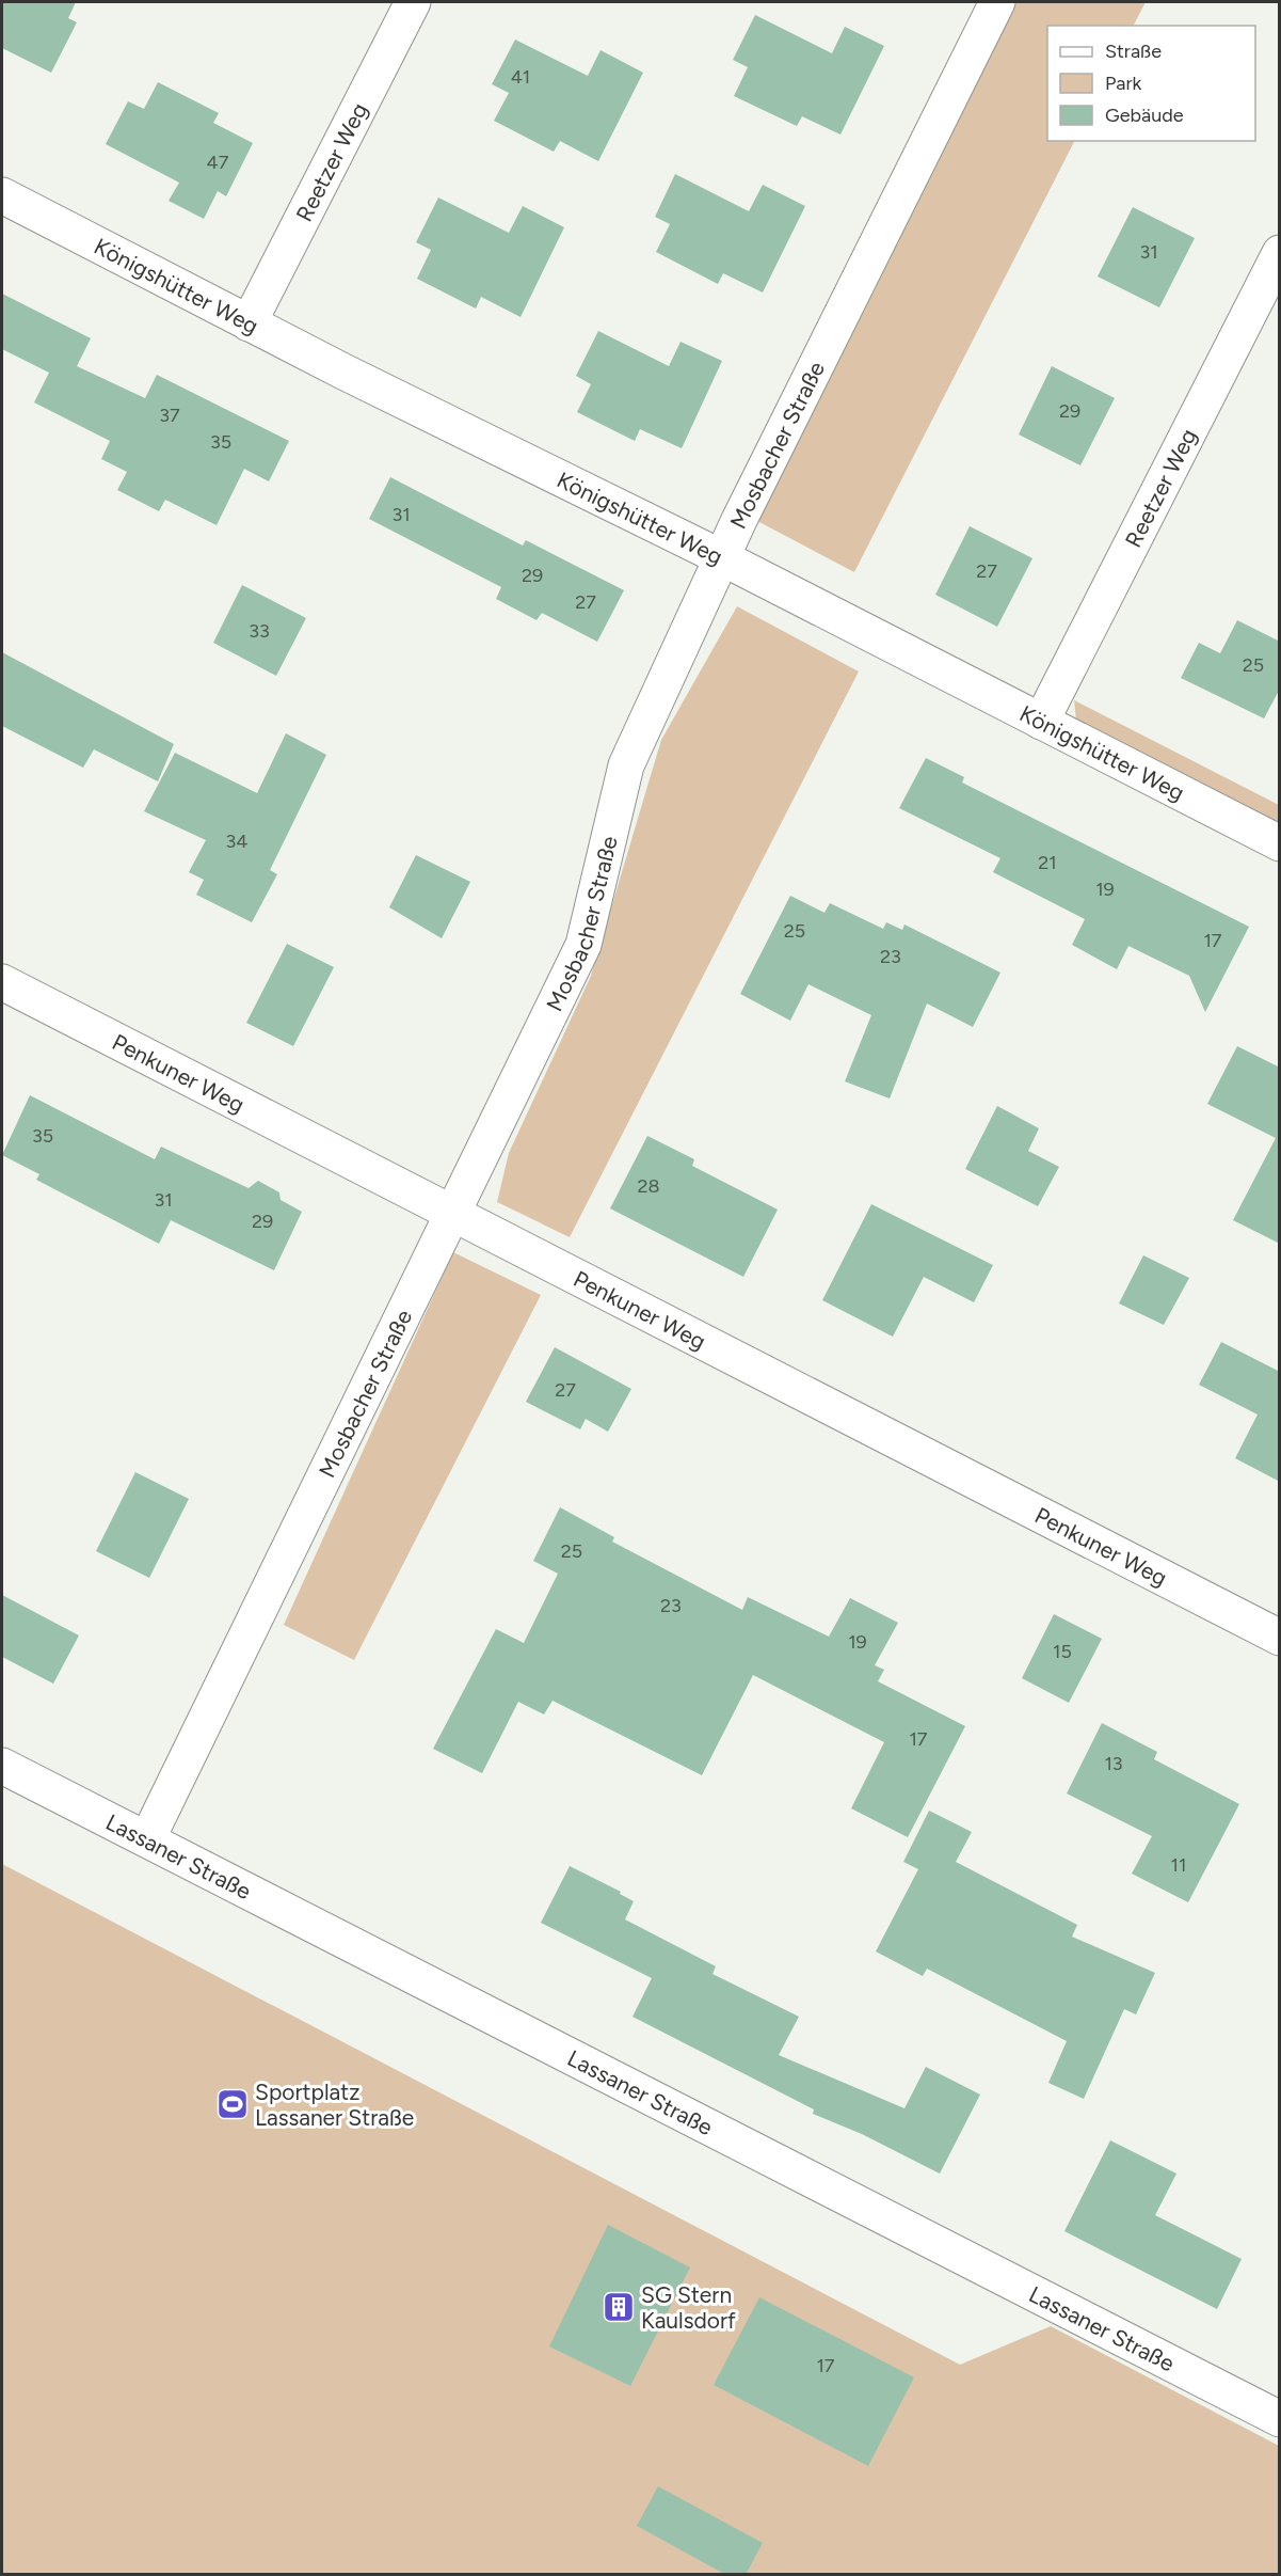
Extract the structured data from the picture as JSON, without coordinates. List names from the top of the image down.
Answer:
{
  "streets": {
    "street": [
      "Reetzer Weg",
      "Königshütter Weg",
      "Mosbacher Straße",
      "Penkuner Weg",
      "Lassaner Straße"
    ]
  },
  "crossings": [
    ["Reetzer Weg", "Königshütter Weg"],
    ["Königshütter Weg", "Mosbacher Straße"],
    ["Mosbacher Straße", "Penkuner Weg"],
    ["Mosbacher Straße", "Lassaner Straße"]
  ],
  "places": {
    "sports": ["Sportplatz Lassaner Straße"],
    "building": ["SG Stern Kaulsdorf"]
  },
  "house_numbers": [
    "41",
    "47",
    "31",
    "29",
    "37",
    "35",
    "31",
    "27",
    "29",
    "27",
    "33",
    "25",
    "34",
    "21",
    "19",
    "25",
    "17",
    "23",
    "35",
    "28",
    "31",
    "29",
    "27",
    "25",
    "23",
    "19",
    "15",
    "17",
    "13",
    "11",
    "17"
  ],
  "legend": ["Straße", "Park", "Gebäude"]
}
